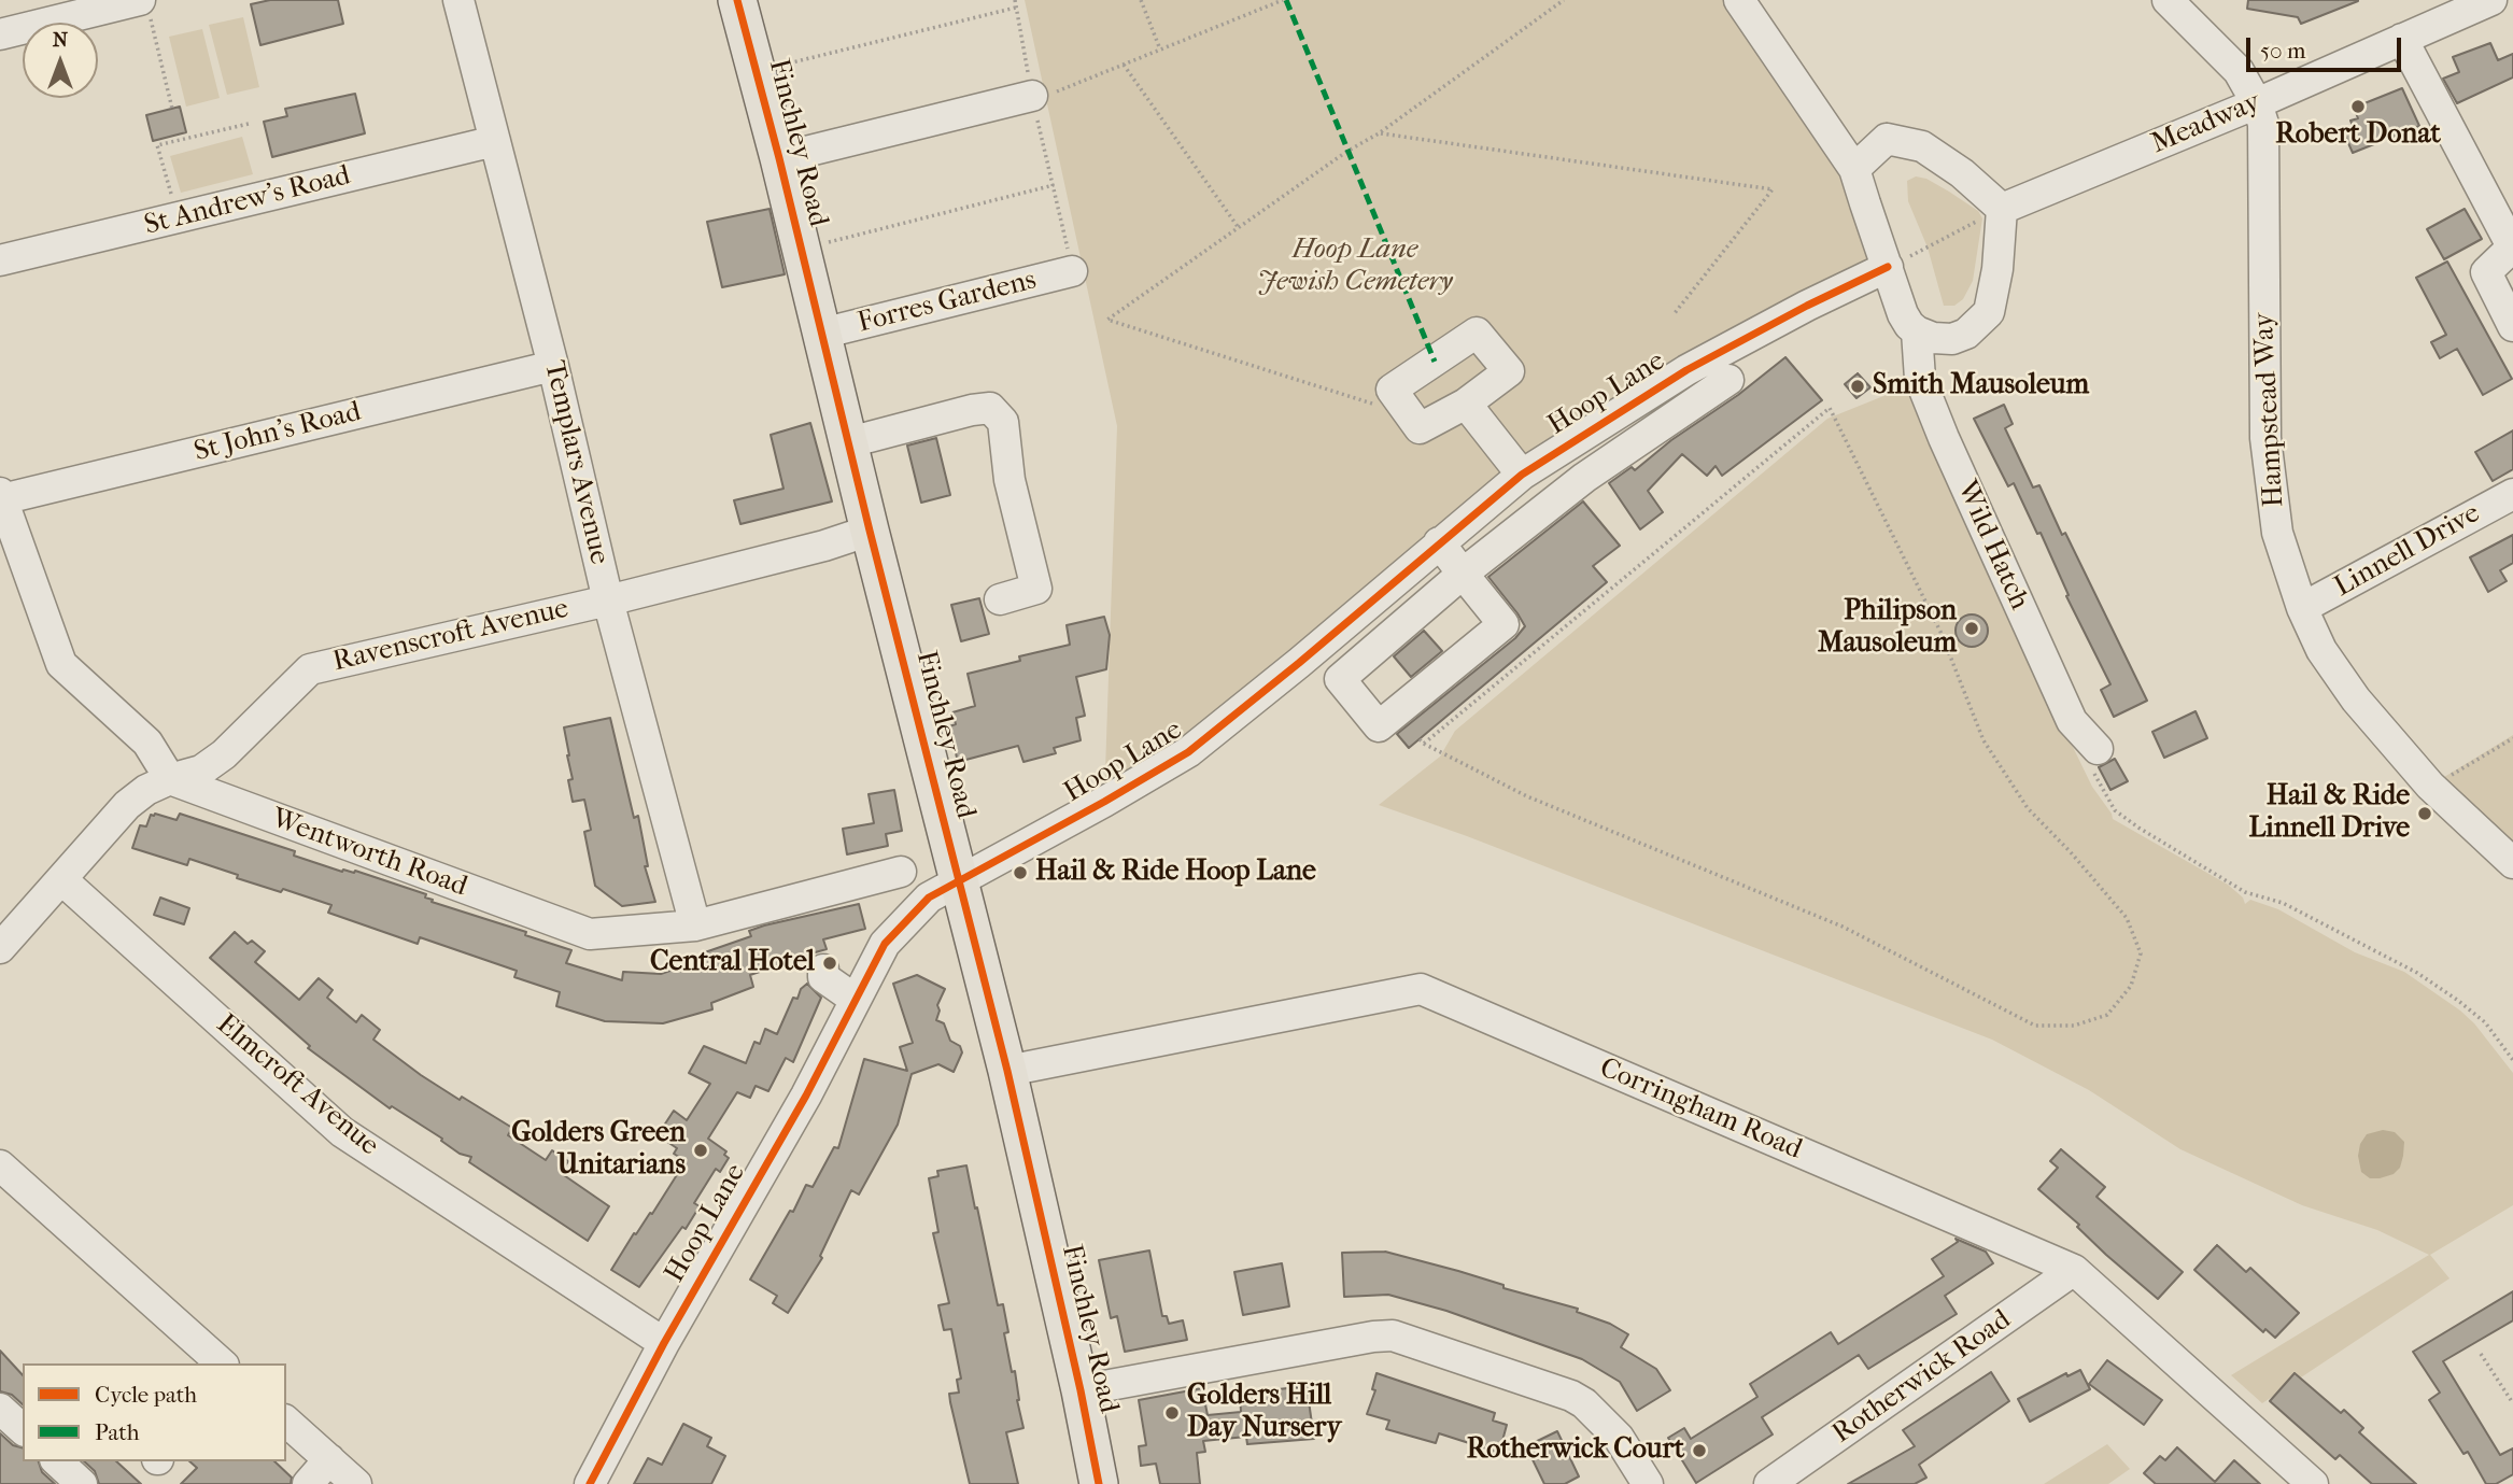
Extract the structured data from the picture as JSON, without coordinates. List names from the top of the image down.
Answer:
{
  "streets": {
    "main road": ["Finchley Road"],
    "street": [
      "Meadway",
      "St Andrew's Road",
      "Forres Gardens",
      "Hoop Lane",
      "Hampstead Way",
      "St John's Road",
      "Templars Avenue",
      "Wild Hatch",
      "Linnell Drive",
      "Ravenscroft Avenue",
      "Wentworth Road",
      "Elmcroft Avenue",
      "Corringham Road",
      "Rotherwick Road"
    ]
  },
  "crossings": [
    ["Meadway", "Hampstead Way"],
    ["Finchley Road", "Forres Gardens"],
    ["Finchley Road", "Hoop Lane"],
    ["Finchley Road", "Ravenscroft Avenue"],
    ["Finchley Road", "Corringham Road"],
    ["St Andrew's Road", "Templars Avenue"],
    ["Hoop Lane", "Elmcroft Avenue"],
    ["Hampstead Way", "Linnell Drive"],
    ["St John's Road", "Templars Avenue"],
    ["Templars Avenue", "Ravenscroft Avenue"],
    ["Templars Avenue", "Wentworth Road"],
    ["Ravenscroft Avenue", "Wentworth Road"],
    ["Ravenscroft Avenue", "Elmcroft Avenue"],
    ["Corringham Road", "Rotherwick Road"]
  ],
  "parks": ["Hoop Lane Jewish Cemetery"],
  "places": [
    "Robert Donat",
    "Smith Mausoleum",
    "Philipson Mausoleum",
    "Hail & Ride Linnell Drive",
    "Hail & Ride Hoop Lane",
    "Central Hotel",
    "Golders Green Unitarians",
    "Golders Hill Day Nursery",
    "Rotherwick Court"
  ],
  "legend": ["Cycle path", "Path"],
  "scale_bar": "50 m",
  "north": "top"
}
